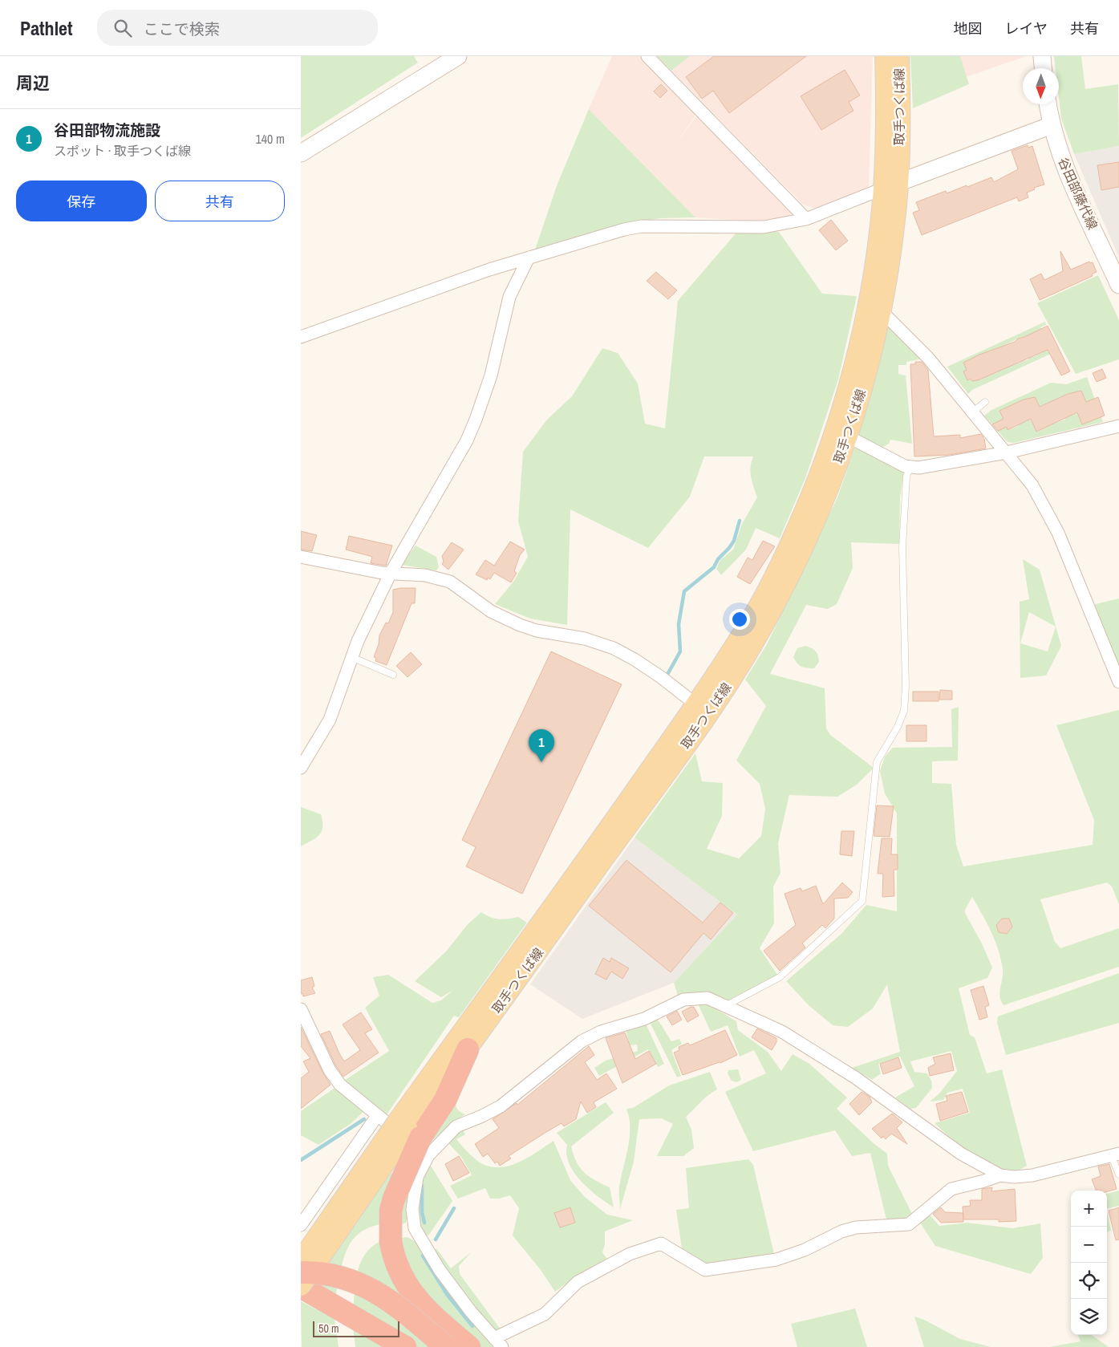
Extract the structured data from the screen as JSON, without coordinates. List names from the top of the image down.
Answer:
{
  "streets": {
    "main road": ["取手つくば線"],
    "street": ["谷田部藤代線"]
  },
  "scale_bar": "50 m",
  "north": "bottom",
  "page": {
    "header": "Pathlet",
    "search": "ここで検索",
    "nav": ["地図", "レイヤ", "共有"],
    "heading": "周辺",
    "list": [
      {
        "mark": "1",
        "name": "谷田部物流施設",
        "note": "スポット · 取手つくば線",
        "value": "140 m"
      }
    ],
    "buttons": ["保存", "共有"],
    "pins": "1",
    "map_buttons": ["+", "−"],
    "scale": "50 m"
  }
}
